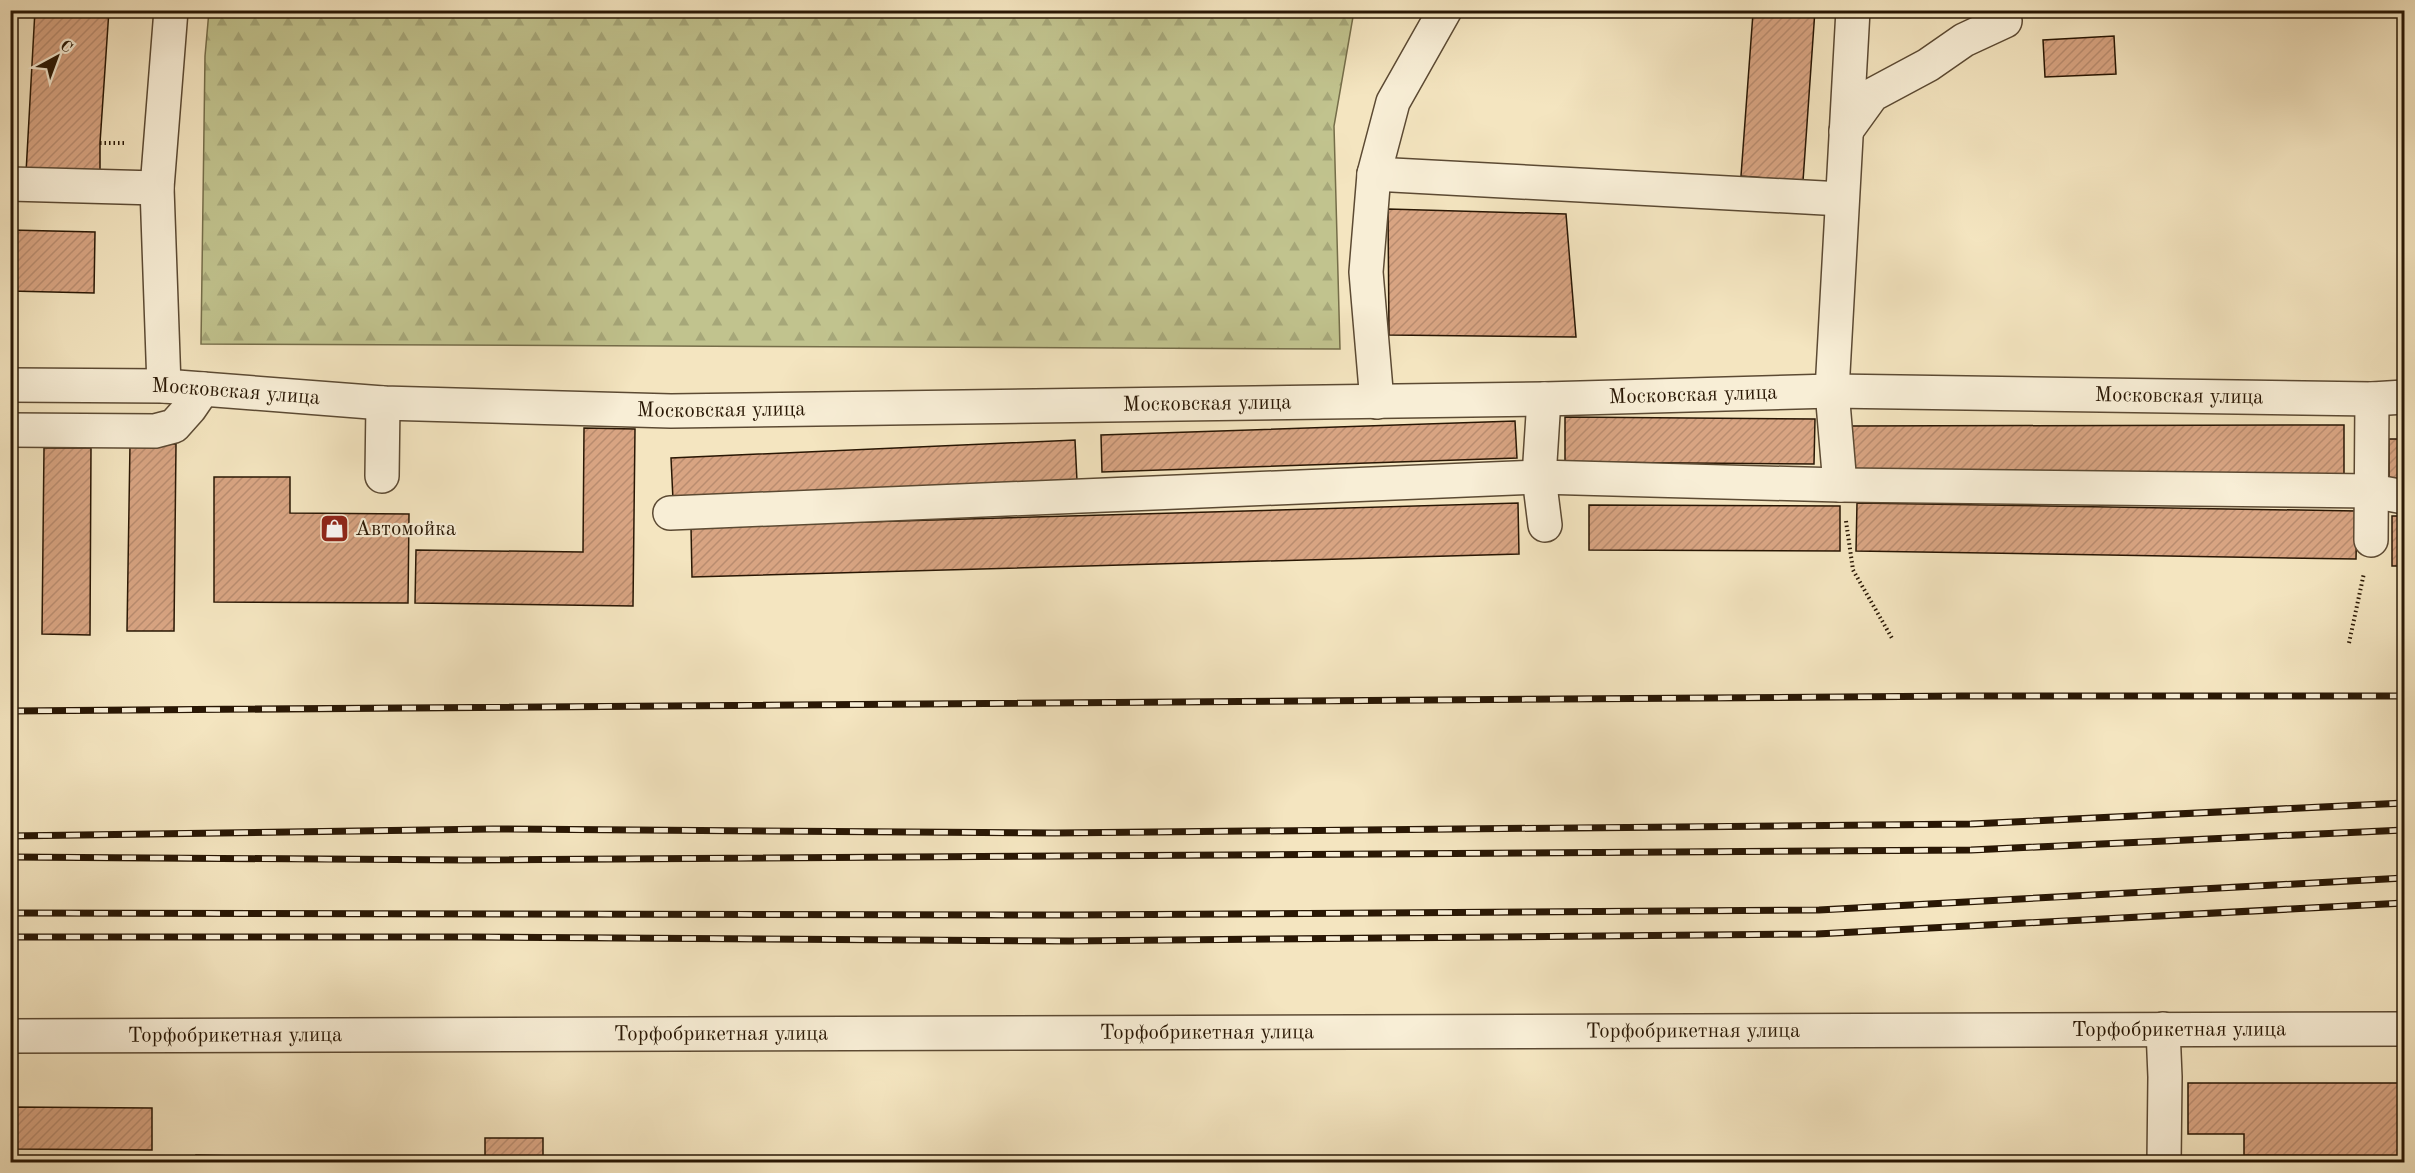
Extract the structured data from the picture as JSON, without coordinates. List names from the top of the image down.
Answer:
{
  "streets": {
    "street": ["Московская улица", "Торфобрикетная улица"]
  },
  "places": {
    "shop": ["Автомойка"]
  },
  "north": "top right"
}
